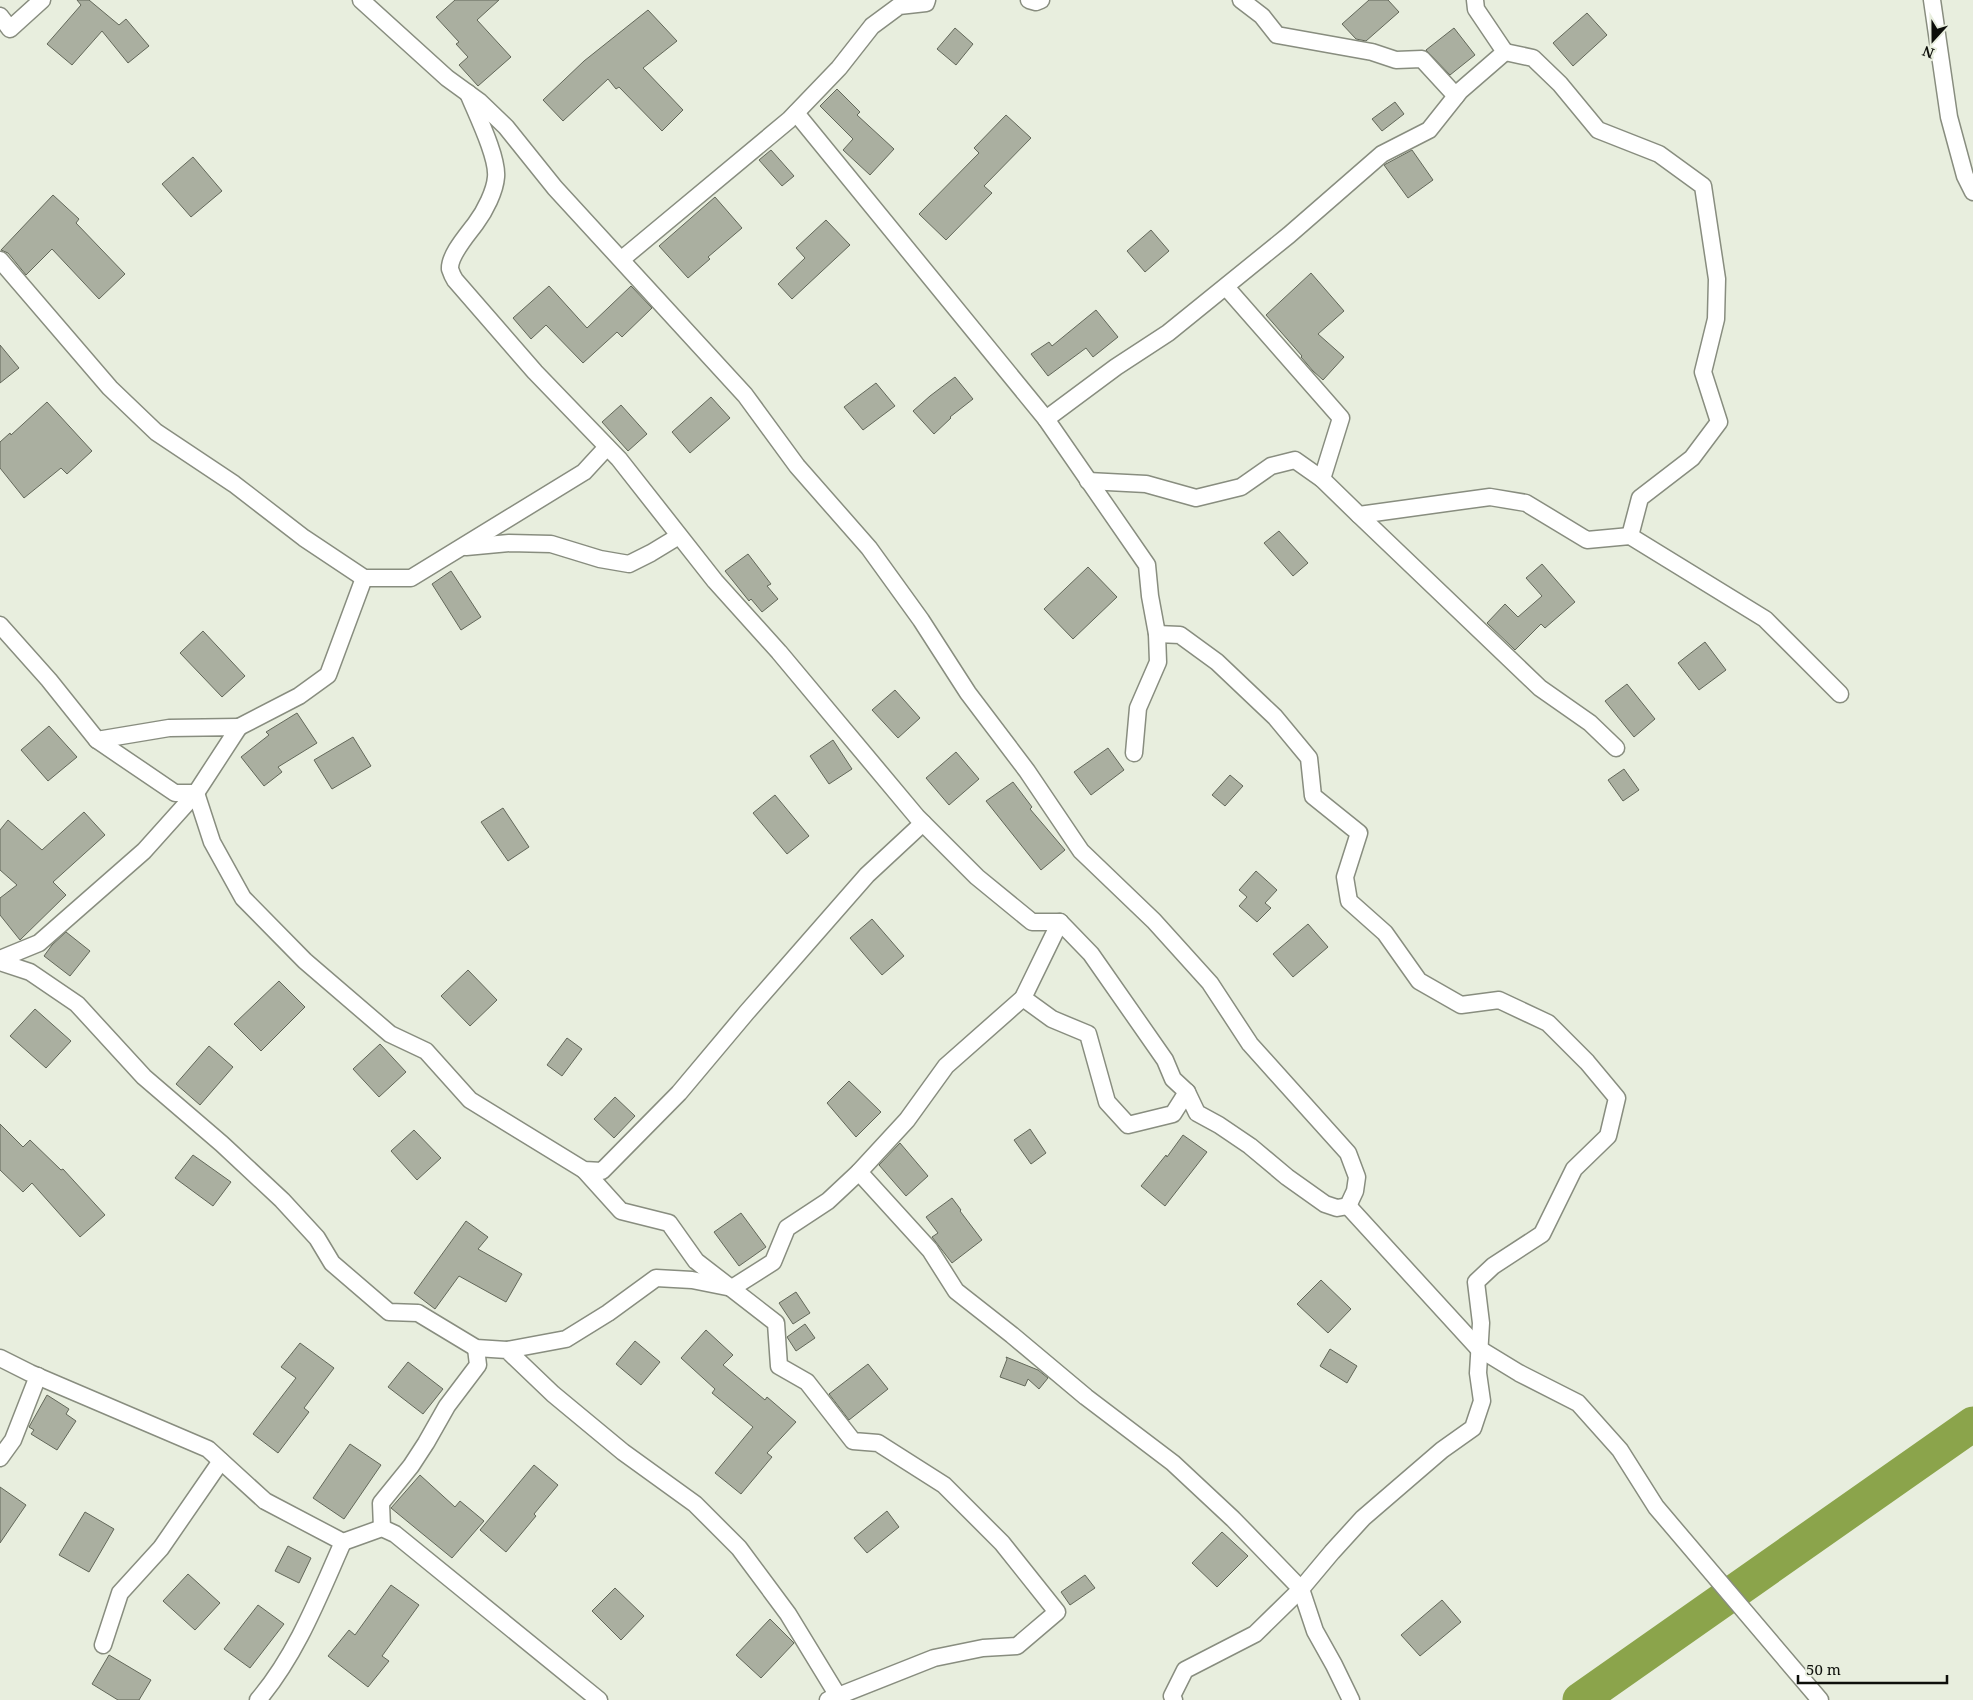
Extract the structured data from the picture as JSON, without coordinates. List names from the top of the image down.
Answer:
{
  "scale_bar": "50 m",
  "north": "bottom"
}
